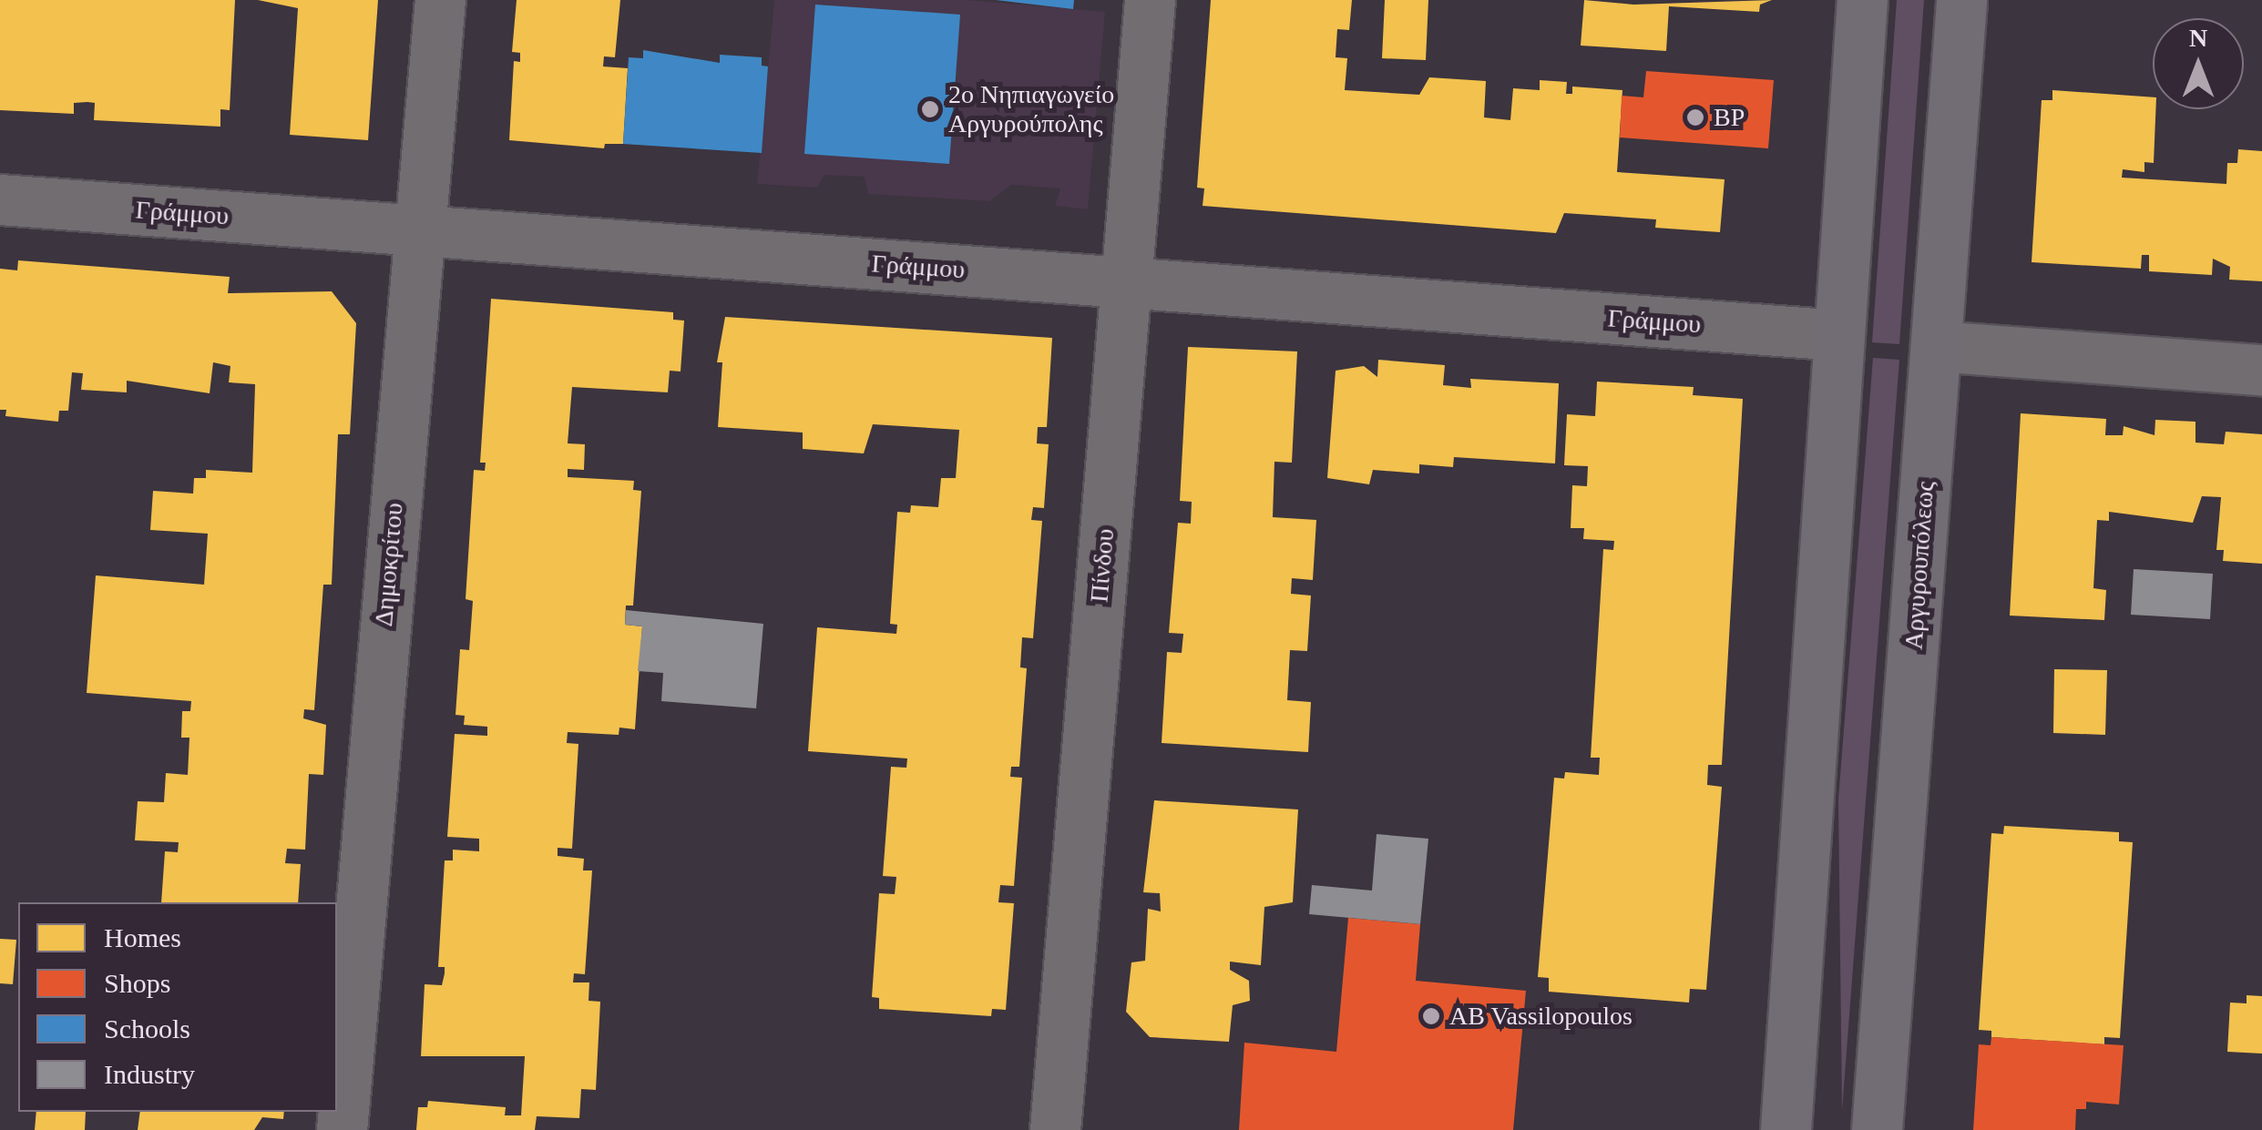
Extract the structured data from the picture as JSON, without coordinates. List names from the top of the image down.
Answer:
{
  "streets": {
    "main road": ["Αργυρουπόλεως"],
    "street": ["Γράμμου", "Δημοκρίτου", "Πίνδου"]
  },
  "crossings": [
    ["Γράμμου", "Δημοκρίτου"],
    ["Γράμμου", "Πίνδου"]
  ],
  "places": ["2ο Νηπιαγωγείο Αργυρούπολης", "BP", "AB Vassilopoulos"],
  "legend": [
    "Homes",
    "Shops",
    "Schools",
    "Industry"
  ],
  "north": "top"
}
